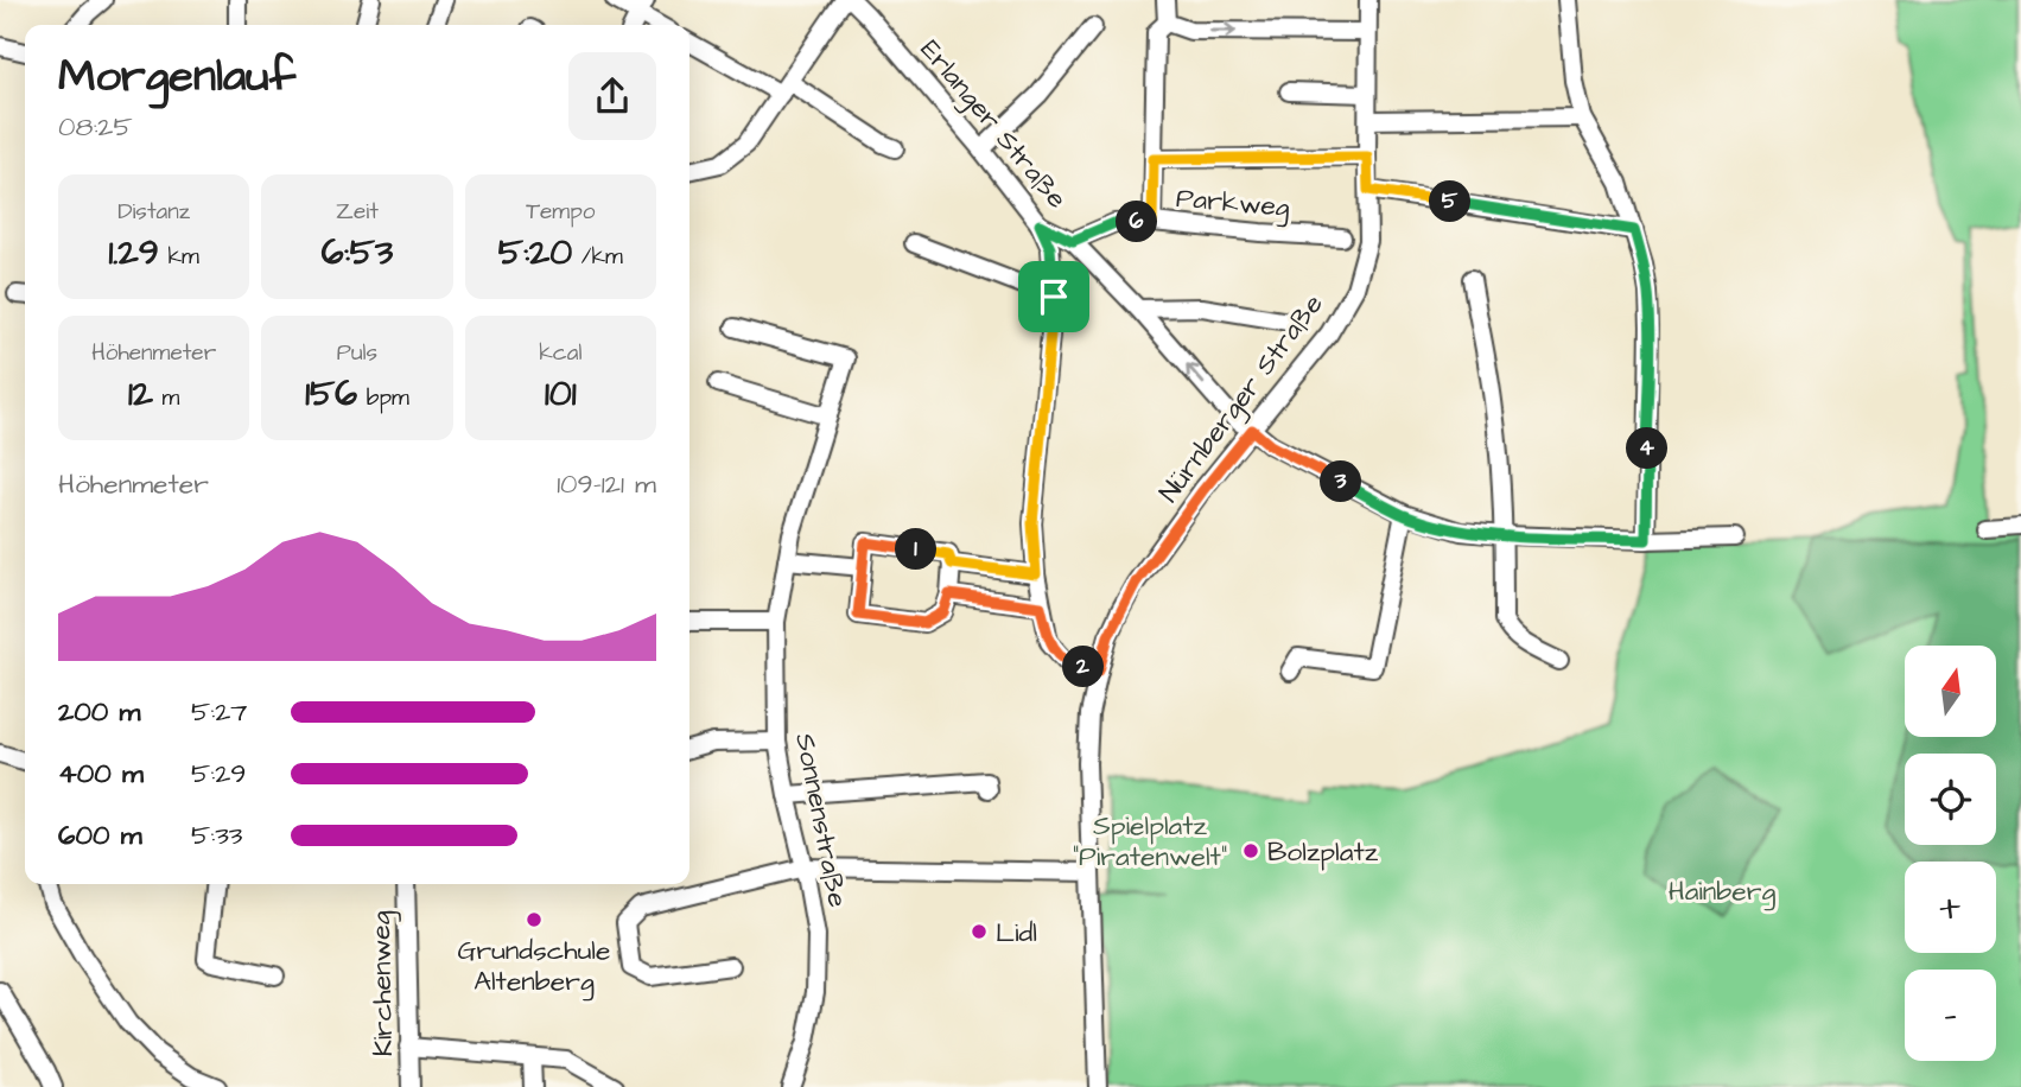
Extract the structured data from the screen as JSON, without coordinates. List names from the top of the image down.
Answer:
{
  "streets": {
    "street": [
      "Erlanger Straße",
      "Parkweg",
      "Nürnberger Straße",
      "Sonnenstraße",
      "Kirchenweg"
    ]
  },
  "crossings": [
    ["Erlanger Straße", "Parkweg"],
    ["Erlanger Straße", "Nürnberger Straße"]
  ],
  "parks": ["Spielplatz \"Piratenwelt\"", "Hainberg"],
  "places": ["Bolzplatz", "Grundschule Altenberg", "Lidl"],
  "north": "top",
  "page": {
    "heading": ["Morgenlauf", "08:25"],
    "stats": [
      ["Distanz", "1.29 km"],
      ["Zeit", "6:53"],
      ["Tempo", "5:20 /km"],
      ["Höhenmeter", "12 m"],
      ["Puls", "156 bpm"],
      ["kcal", "101"]
    ],
    "pins": [
      "5",
      "6",
      "4",
      "3",
      "1",
      "2"
    ],
    "chart": ["Höhenmeter", "109–121 m"],
    "map_buttons": ["+", "−"],
    "list": [
      {
        "name": "200 m",
        "note": "5:27"
      },
      {
        "name": "400 m",
        "note": "5:29"
      },
      {
        "name": "600 m",
        "note": "5:33"
      }
    ]
  }
}
